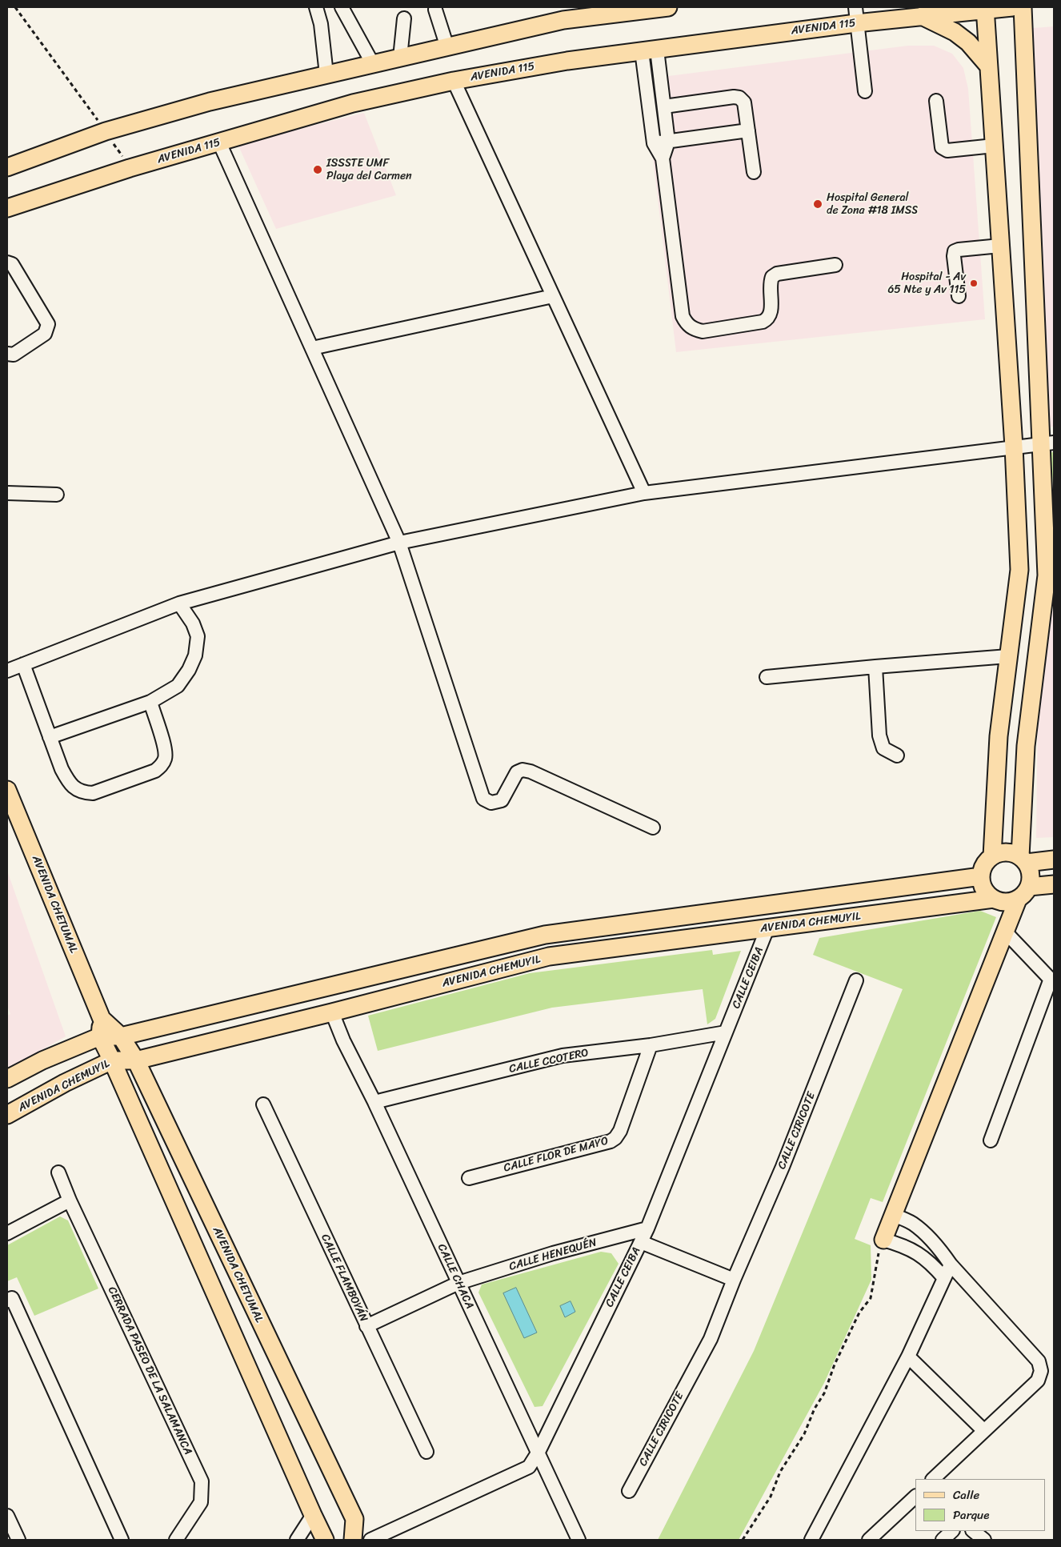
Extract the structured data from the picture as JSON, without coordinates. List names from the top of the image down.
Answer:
{
  "streets": {
    "main road": ["AVENIDA 115", "AVENIDA CHETUMAL", "AVENIDA CHEMUYIL"],
    "street": [
      "CALLE CEIBA",
      "CALLE CCOTERO",
      "CALLE CIRICOTE",
      "CALLE FLOR DE MAYO",
      "CALLE HENEQUÉN",
      "CALLE CHACA",
      "CALLE FLAMBOYÁN",
      "CERRADA PASEO DE LA SALAMANCA"
    ]
  },
  "crossings": [
    ["AVENIDA CHETUMAL", "AVENIDA CHEMUYIL"],
    ["AVENIDA CHEMUYIL", "CALLE CEIBA"],
    ["AVENIDA CHEMUYIL", "CALLE CHACA"],
    ["CALLE CEIBA", "CALLE CCOTERO"],
    ["CALLE CEIBA", "CALLE HENEQUÉN"],
    ["CALLE CEIBA", "CALLE CHACA"],
    ["CALLE CCOTERO", "CALLE FLOR DE MAYO"],
    ["CALLE CCOTERO", "CALLE CHACA"],
    ["CALLE HENEQUÉN", "CALLE CHACA"],
    ["CALLE HENEQUÉN", "CALLE FLAMBOYÁN"]
  ],
  "places": ["ISSSTE UMF Playa del Carmen", "Hospital General de Zona #18 IMSS", "Hospital - Av 65 Nte y Av 115"],
  "legend": ["Calle", "Parque"]
}
